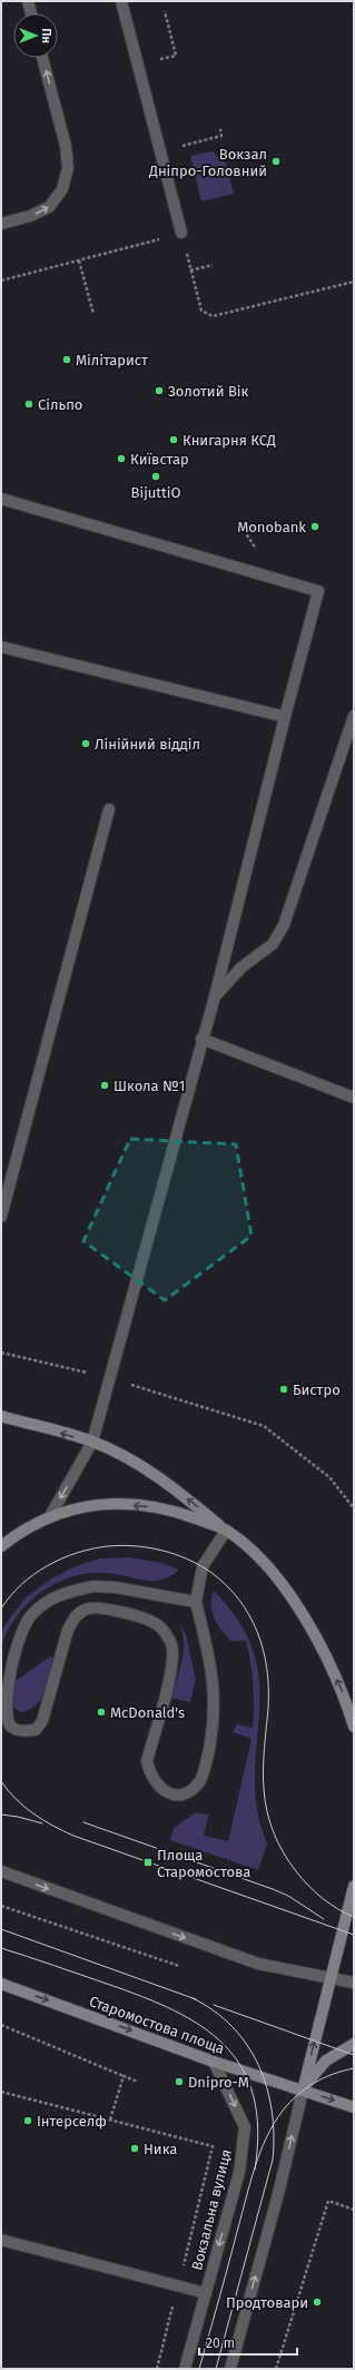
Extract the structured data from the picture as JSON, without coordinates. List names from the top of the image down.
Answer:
{
  "streets": {
    "main road": ["Старомостова площа"],
    "street": ["Вокзальна вулиця"]
  },
  "crossings": [
    ["Старомостова площа", "Вокзальна вулиця"]
  ],
  "one_way": ["Старомостова площа"],
  "places": {
    "other": [
      "Вокзал Днiпро-Головний",
      "Мілітарист",
      "Золотий Вік",
      "Сільпо",
      "Книгарня КСД",
      "Київстар",
      "BijuttiO",
      "Monobank",
      "Лінійний відділ",
      "Школа №1",
      "Бистро",
      "McDonald's",
      "Dnipro-M",
      "Інтерселф",
      "Ника",
      "Продтовари"
    ],
    "transit": ["Площа Старомостова"]
  },
  "scale_bar": "20 m",
  "north": "right"
}
